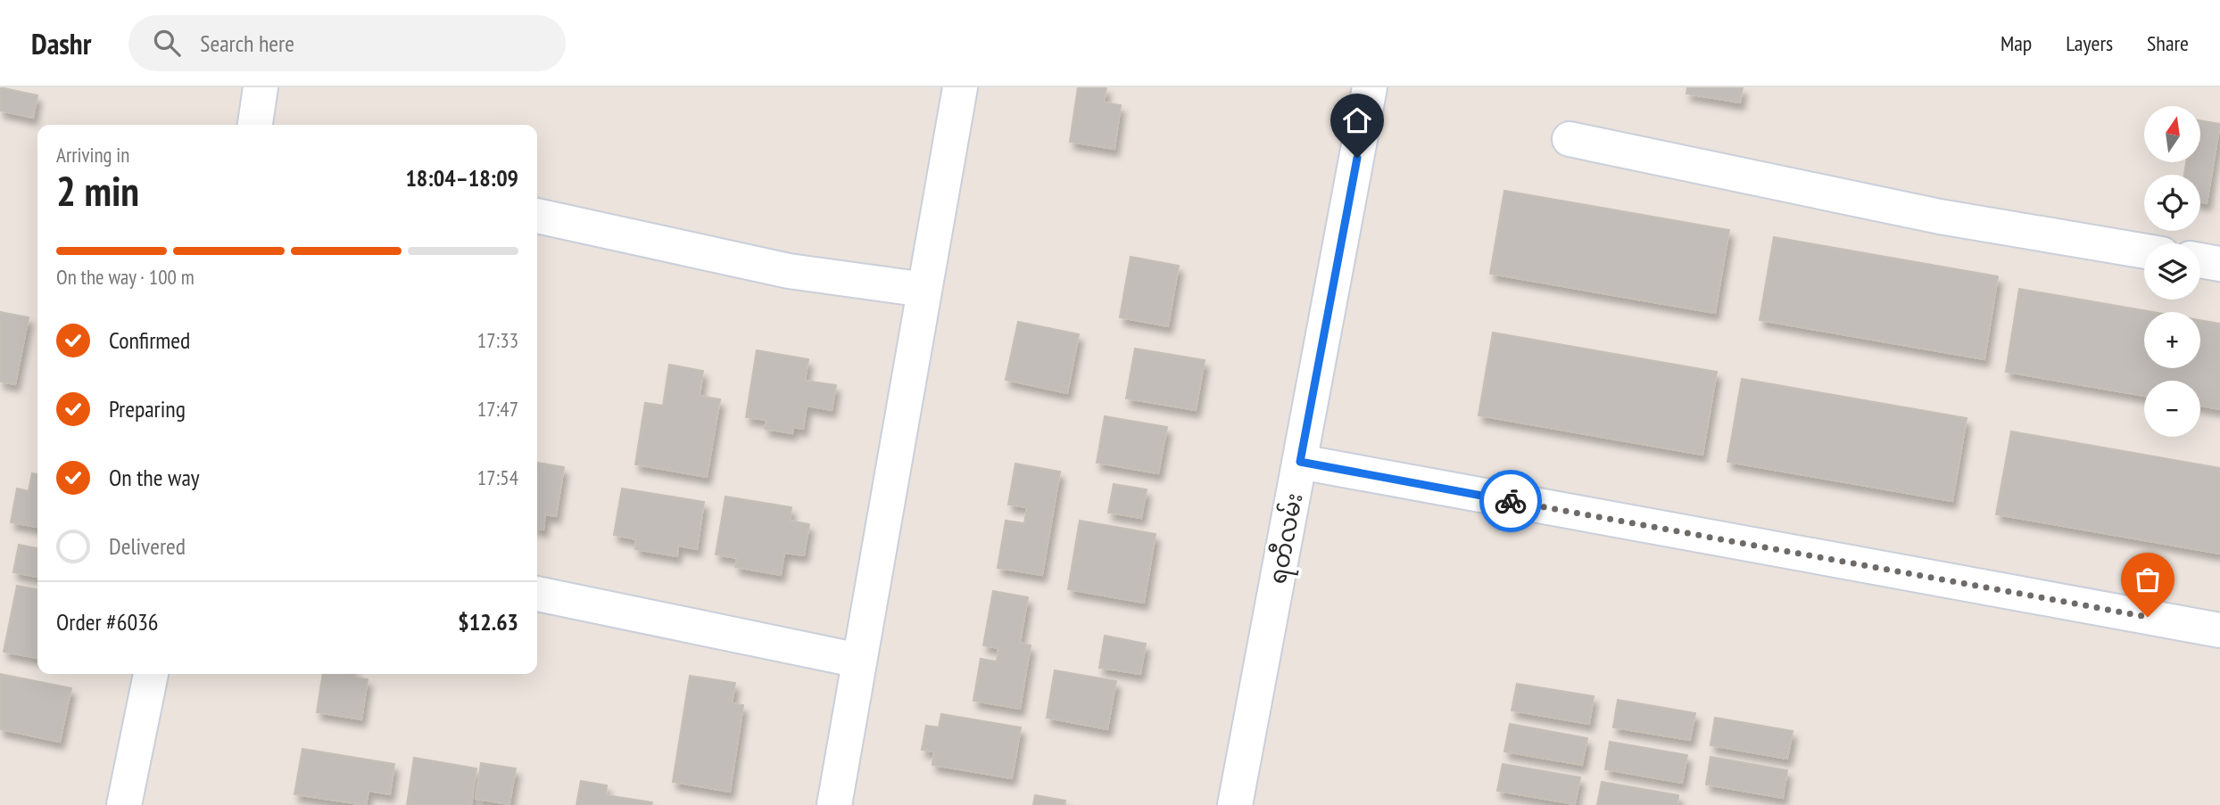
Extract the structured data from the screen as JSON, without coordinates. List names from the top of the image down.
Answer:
{
  "streets": {
    "street": ["ရတီလမ်း"]
  },
  "north": "top",
  "page": {
    "header": "Dashr",
    "search": "Search here",
    "nav": ["Map", "Layers", "Share"],
    "map_buttons": ["+", "−"],
    "heading": ["2 min", "Arriving in", "18:04–18:09"],
    "panel": ["Order #6036", "$12.63"],
    "bar": "On the way · 100 m",
    "list": [
      ["Confirmed", "17:33"],
      ["Preparing", "17:47"],
      ["On the way", "17:54"],
      "Delivered"
    ]
  }
}
